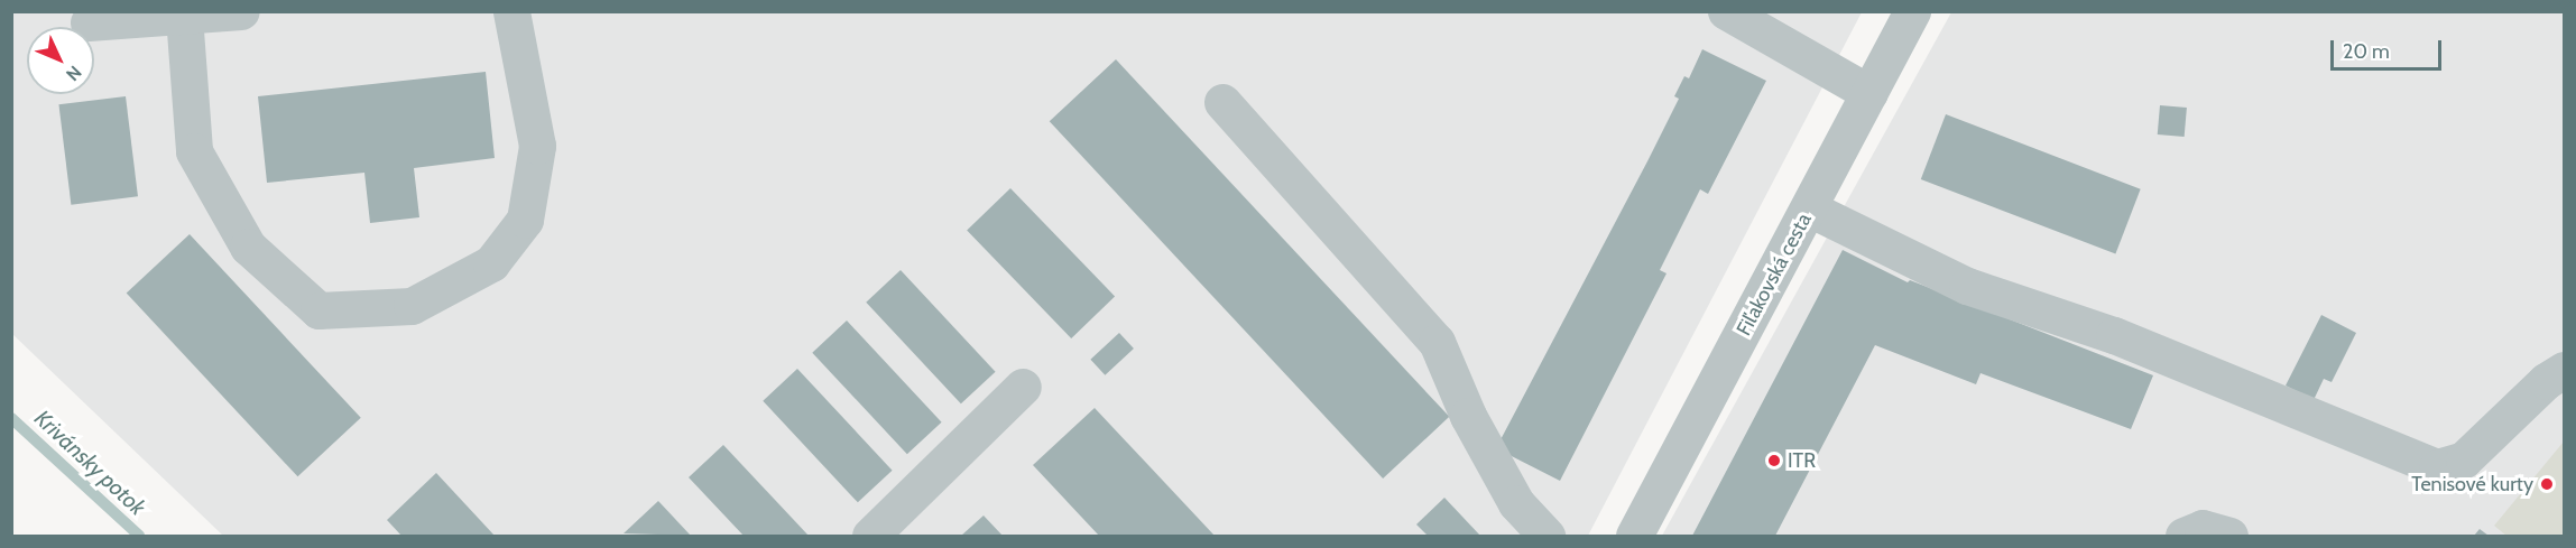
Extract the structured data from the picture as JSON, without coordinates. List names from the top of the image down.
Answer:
{
  "streets": {
    "street": ["Fiľakovská cesta"]
  },
  "water": ["Krivánsky potok"],
  "places": ["ITR", "Tenisové kurty"],
  "scale_bar": "20 m",
  "north": "bottom right"
}
